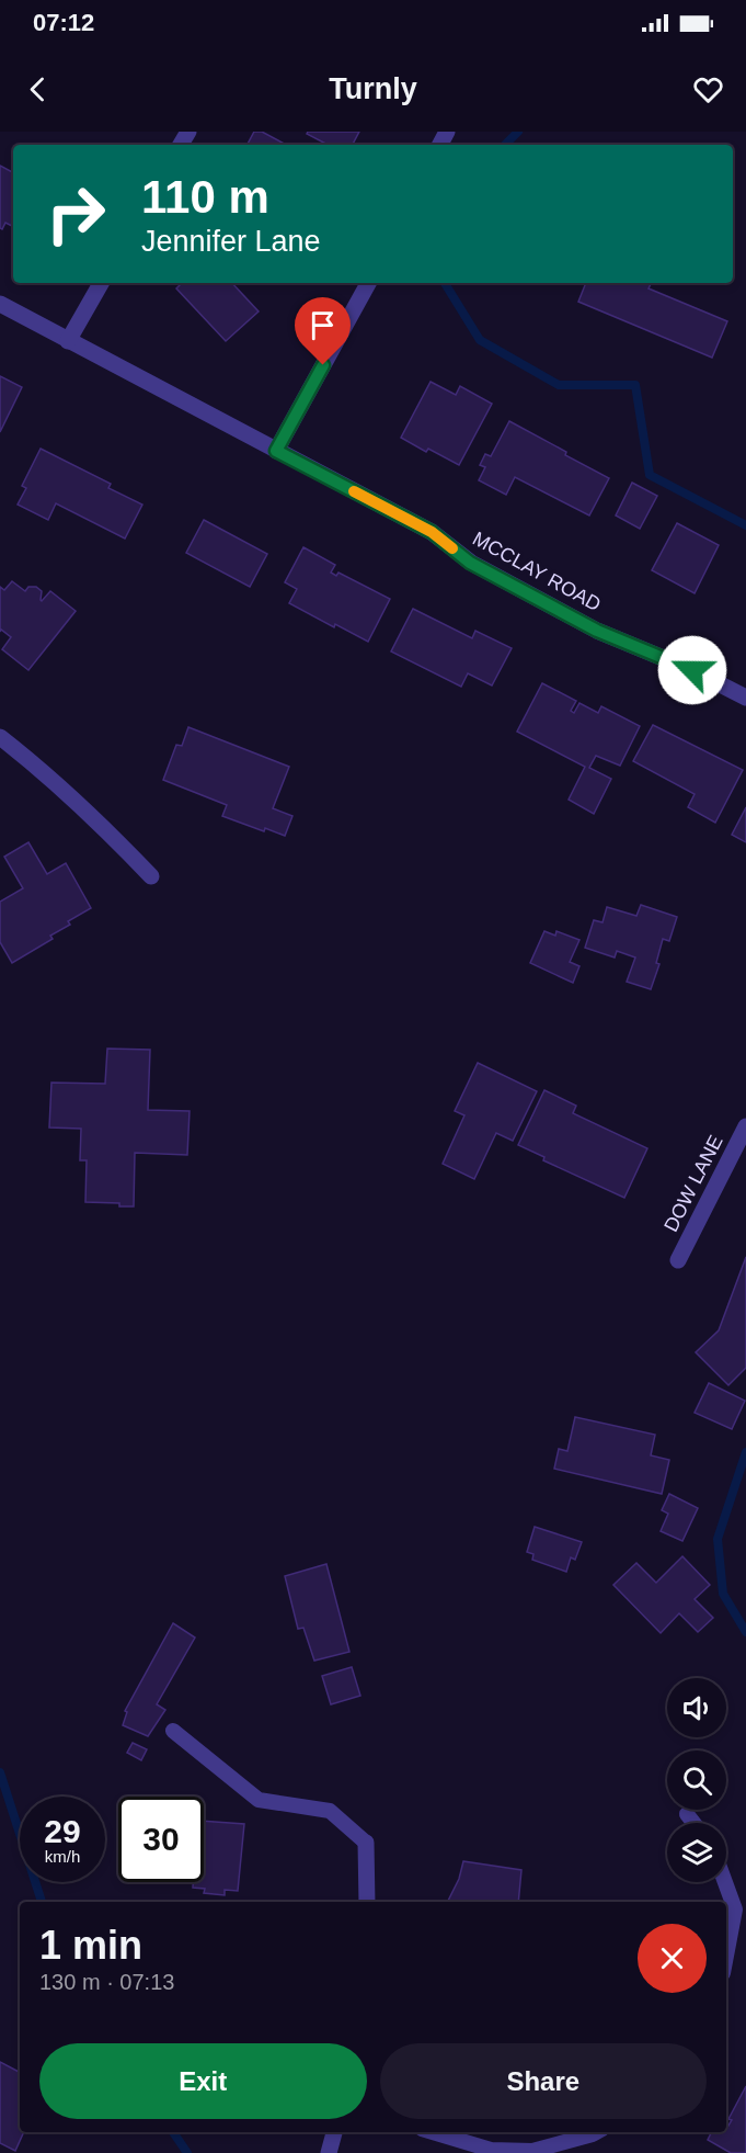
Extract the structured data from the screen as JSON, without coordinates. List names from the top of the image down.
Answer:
{
  "streets": {
    "street": ["MCCLAY ROAD", "DOW LANE"]
  },
  "page": {
    "status": "07:12",
    "header": "Turnly",
    "turn": ["110 m", "Jennifer Lane"],
    "speed": "29 km/h",
    "limit": "30",
    "heading": ["1 min", "130 m · 07:13"],
    "buttons": ["Exit", "Share"]
  }
}
